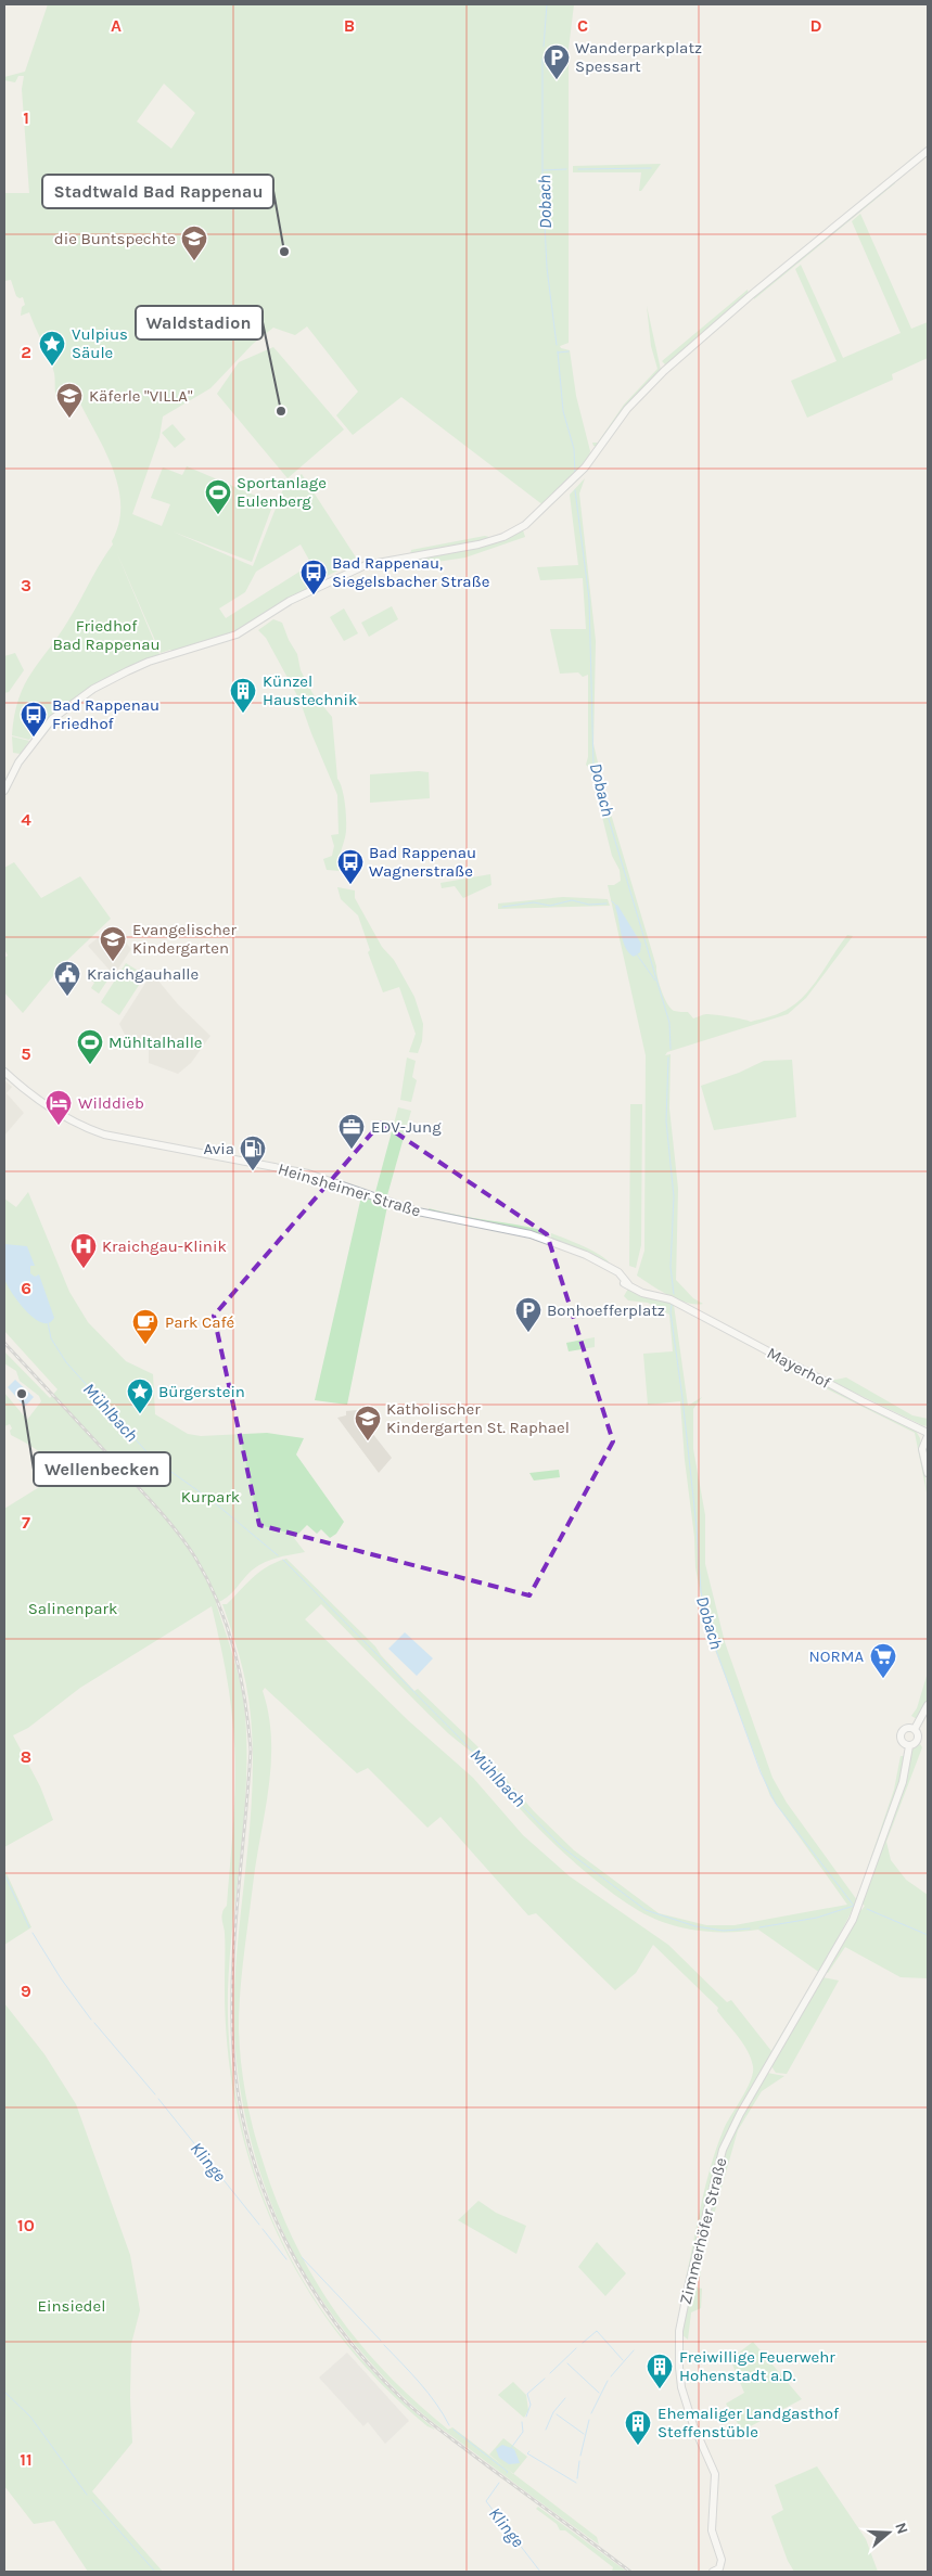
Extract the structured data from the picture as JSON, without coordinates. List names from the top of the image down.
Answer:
{
  "streets": {
    "street": ["Heinsheimer Straße", "Mayerhof", "Zimmerhöfer Straße"]
  },
  "crossings": [
    ["Heinsheimer Straße", "Mayerhof"]
  ],
  "water": ["Dobach", "Mühlbach", "Klinge"],
  "parks": [
    "Friedhof Bad Rappenau",
    "Kurpark",
    "Salinenpark",
    "Einsiedel"
  ],
  "places": {
    "parking": ["Wanderparkplatz Spessart", "Bonhoefferplatz"],
    "other": ["Stadtwald Bad Rappenau", "Waldstadion", "Wellenbecken"],
    "school or university": [
      "die Buntspechte",
      "Käferle \"VILLA\"",
      "Evangelischer Kindergarten",
      "Katholischer Kindergarten St. Raphael"
    ],
    "place": ["Vulpius Säule", "Bürgerstein"],
    "sports": ["Sportanlage Eulenberg", "Mühltalhalle"],
    "bus stop": ["Bad Rappenau, Siegelsbacher Straße", "Bad Rappenau Friedhof", "Bad Rappenau Wagnerstraße"],
    "building": ["Künzel Haustechnik", "Freiwillige Feuerwehr Hohenstadt a.D.", "Ehemaliger Landgasthof Steffenstüble"],
    "public building": ["Kraichgauhalle"],
    "hotel": ["Wilddieb"],
    "office": ["EDV-Jung"],
    "fuel station": ["Avia"],
    "hospital": ["Kraichgau-Klinik"],
    "cafe": ["Park Café"],
    "supermarket": ["NORMA"]
  },
  "north": "right",
  "grid": {
    "columns": [
      "A",
      "B",
      "C",
      "D"
    ],
    "rows": [
      "1",
      "2",
      "3",
      "4",
      "5",
      "6",
      "7",
      "8",
      "9",
      "10",
      "11"
    ]
  }
}
